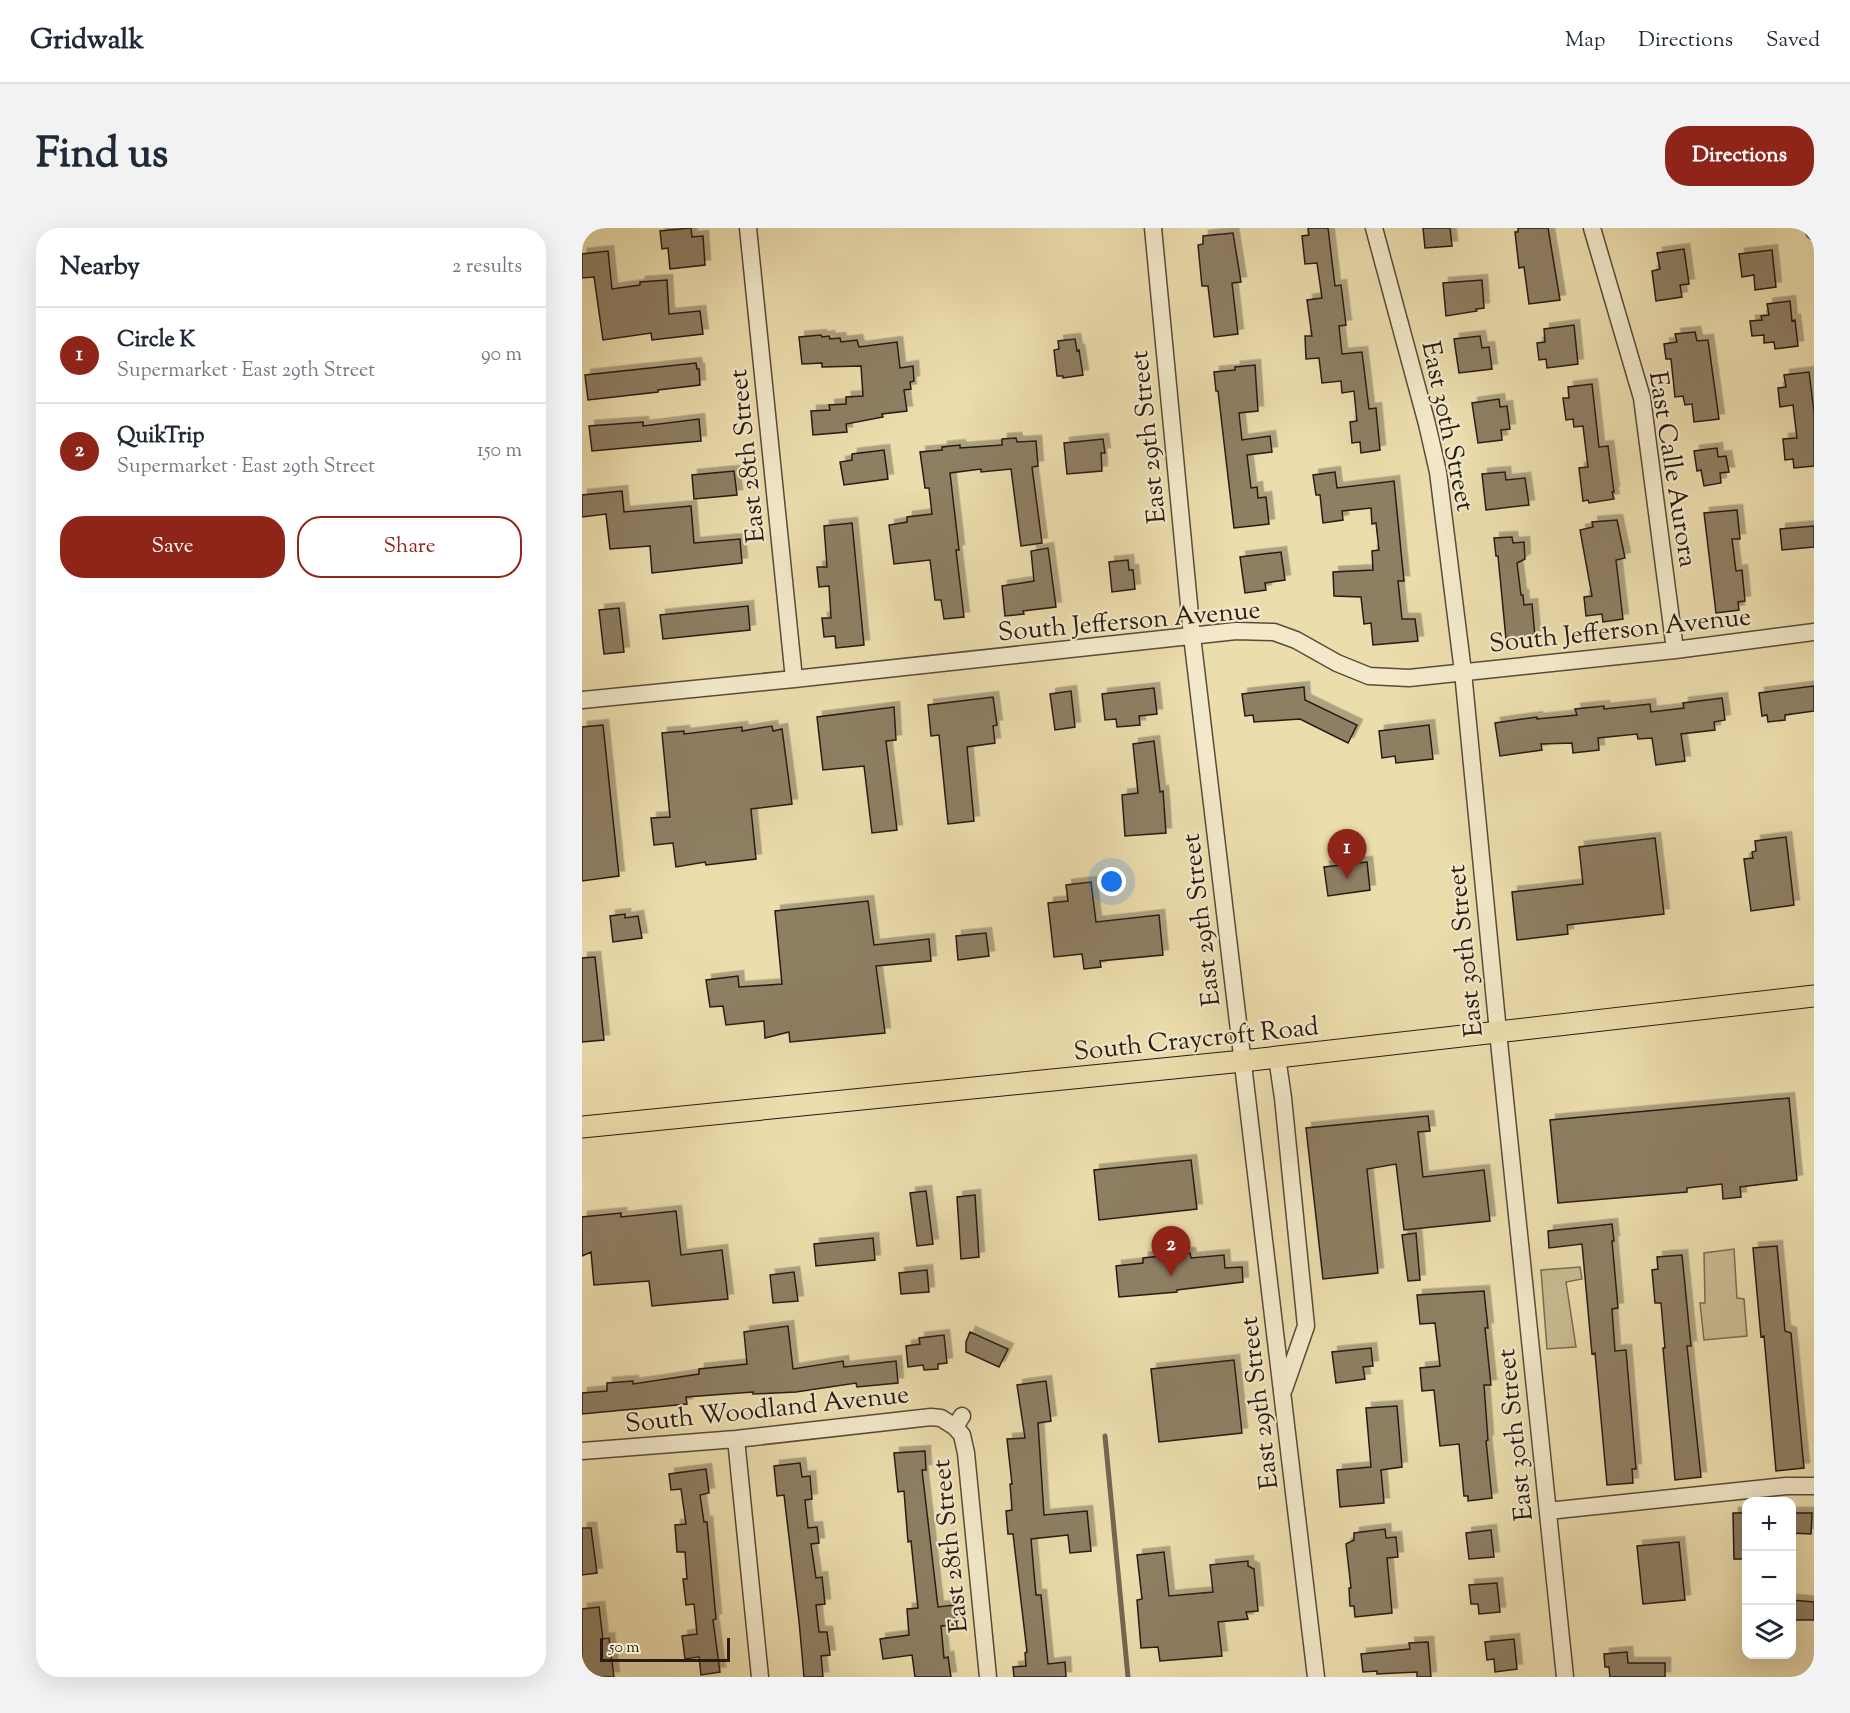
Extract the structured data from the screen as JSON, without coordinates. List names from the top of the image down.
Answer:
{
  "streets": {
    "main road": ["South Craycroft Road"],
    "street": [
      "East 30th Street",
      "East 29th Street",
      "East 28th Street",
      "East Calle Aurora",
      "South Jefferson Avenue",
      "South Woodland Avenue"
    ]
  },
  "crossings": [
    ["East 30th Street", "South Jefferson Avenue"],
    ["East 30th Street", "South Craycroft Road"],
    ["East 29th Street", "South Jefferson Avenue"],
    ["East 29th Street", "South Craycroft Road"],
    ["East 28th Street", "South Jefferson Avenue"],
    ["East 28th Street", "South Woodland Avenue"],
    ["East Calle Aurora", "South Jefferson Avenue"]
  ],
  "scale_bar": "50 m",
  "page": {
    "header": "Gridwalk",
    "nav": ["Map", "Directions", "Saved"],
    "title": "Find us",
    "buttons": [
      "Directions",
      ["Save", "Share"]
    ],
    "heading": ["Nearby", "2 results"],
    "list": [
      {
        "mark": "1",
        "name": "Circle K",
        "note": "Supermarket · East 29th Street",
        "value": "90 m"
      },
      {
        "mark": "2",
        "name": "QuikTrip",
        "note": "Supermarket · East 29th Street",
        "value": "150 m"
      }
    ],
    "pins": ["1", "2"],
    "map_buttons": ["+", "−"],
    "scale": "50 m"
  }
}
